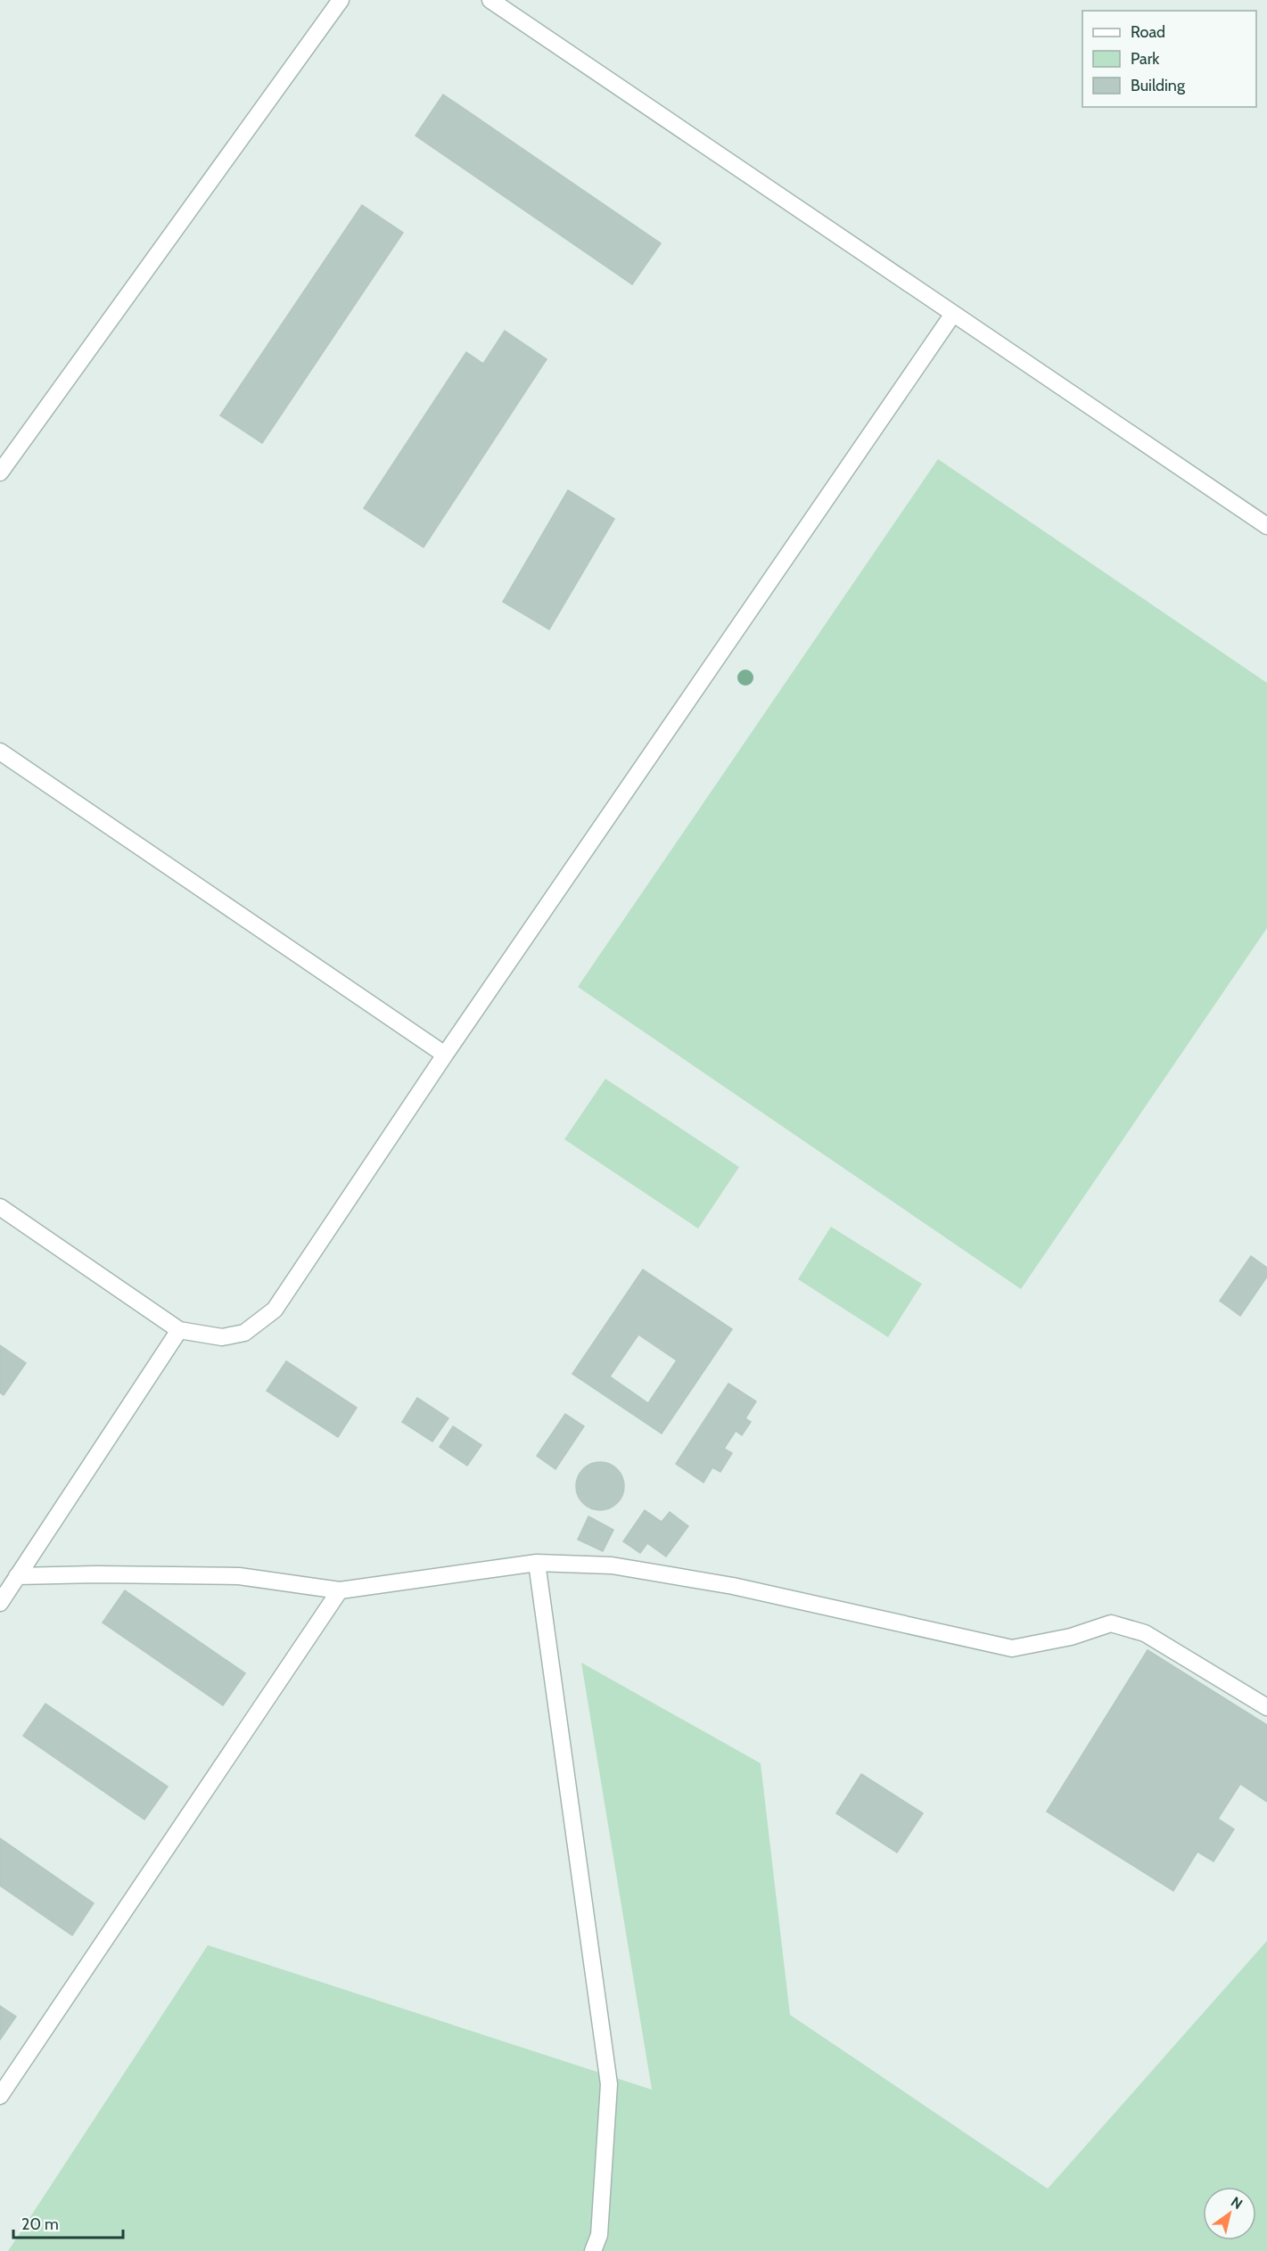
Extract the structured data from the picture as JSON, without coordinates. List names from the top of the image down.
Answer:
{
  "legend": ["Road", "Park", "Building"],
  "scale_bar": "20 m",
  "north": "top right"
}
